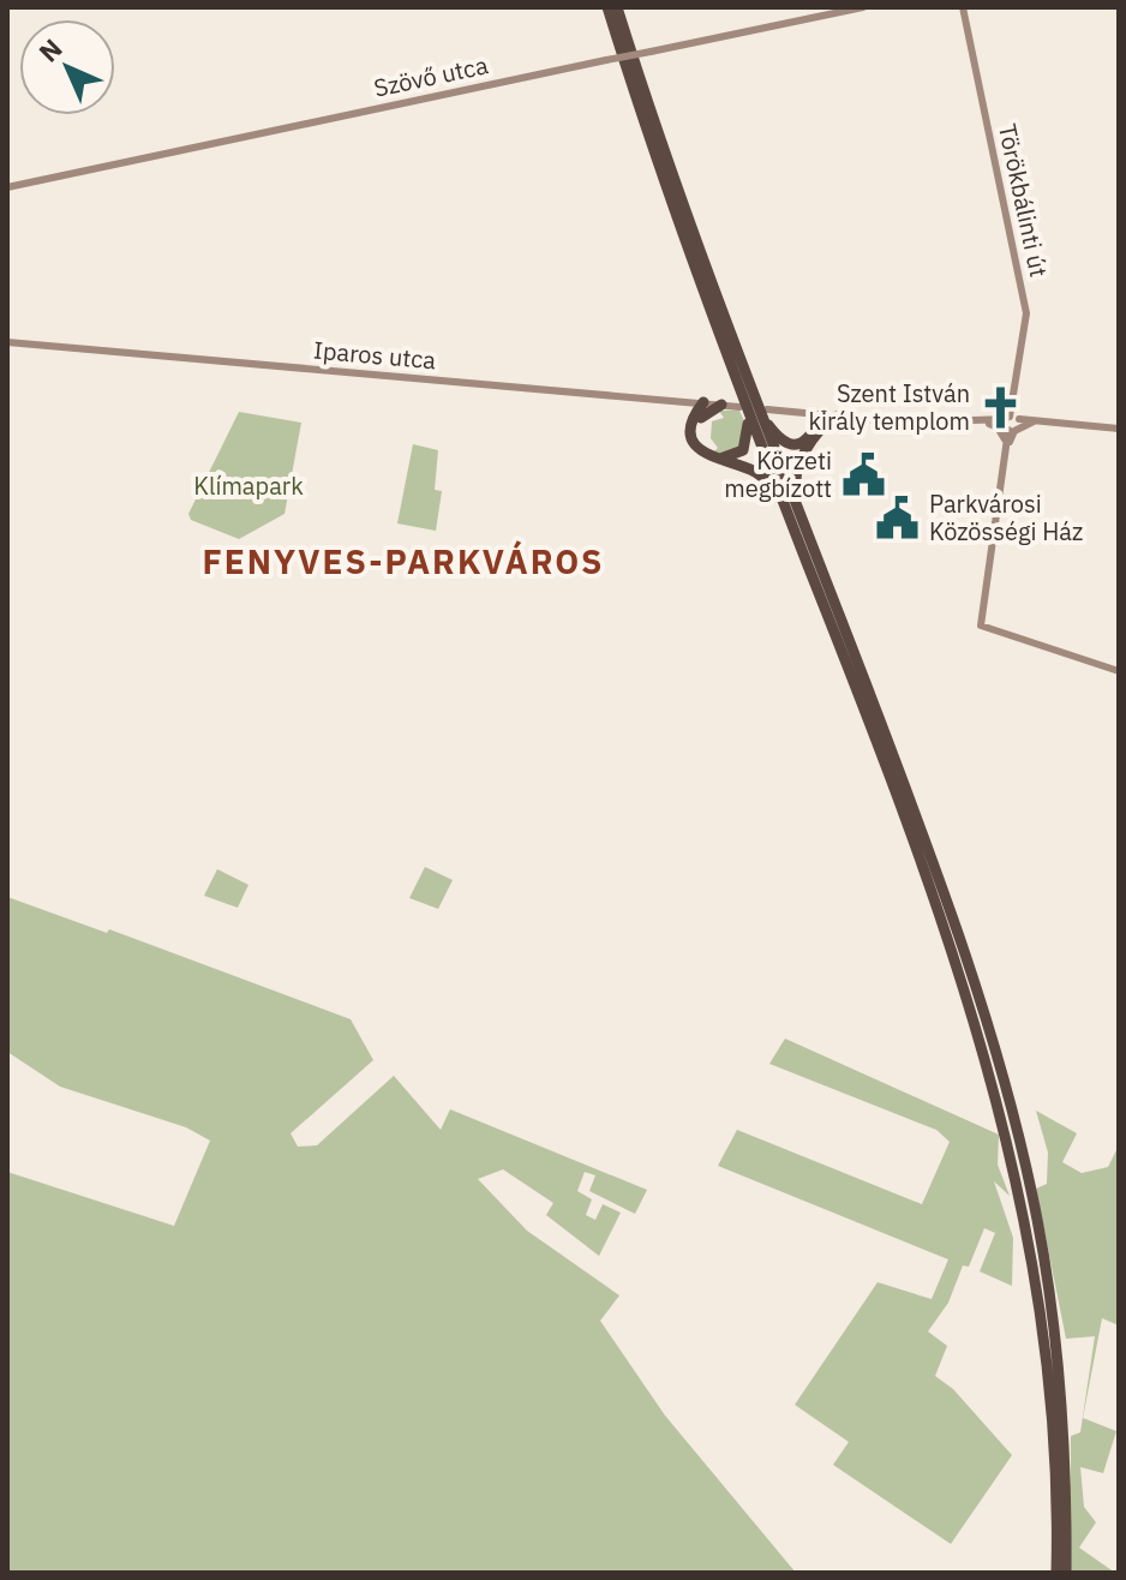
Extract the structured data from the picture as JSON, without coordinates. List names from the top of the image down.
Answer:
{
  "streets": {
    "street": ["Szövő utca", "Törökbálinti út", "Iparos utca"]
  },
  "districts": ["FENYVES-PARKVÁROS"],
  "parks": ["Klímapark"],
  "places": {
    "church": ["Szent István király templom"],
    "public building": ["Körzeti megbízott", "Parkvárosi Közösségi Ház"]
  },
  "north": "top left"
}
